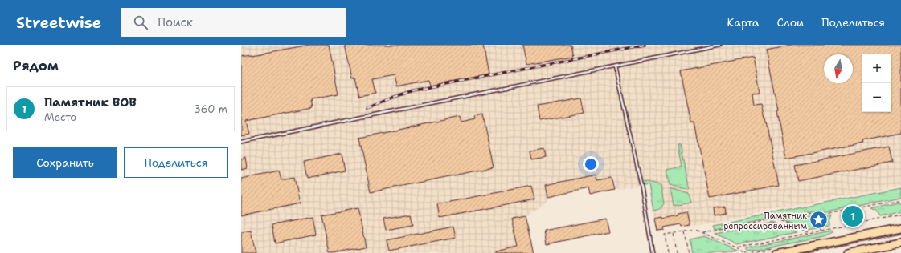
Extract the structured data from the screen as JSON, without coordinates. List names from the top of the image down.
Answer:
{
  "places": {
    "place": ["Памятник репрессированным"]
  },
  "north": "bottom",
  "page": {
    "header": "Streetwise",
    "search": "Поиск",
    "nav": ["Карта", "Слои", "Поделиться"],
    "heading": "Рядом",
    "map_buttons": ["+", "−"],
    "list": [
      {
        "mark": "1",
        "name": "Памятник ВОВ",
        "note": "Место",
        "value": "360 m"
      }
    ],
    "buttons": ["Сохранить", "Поделиться"],
    "pins": "1"
  }
}
